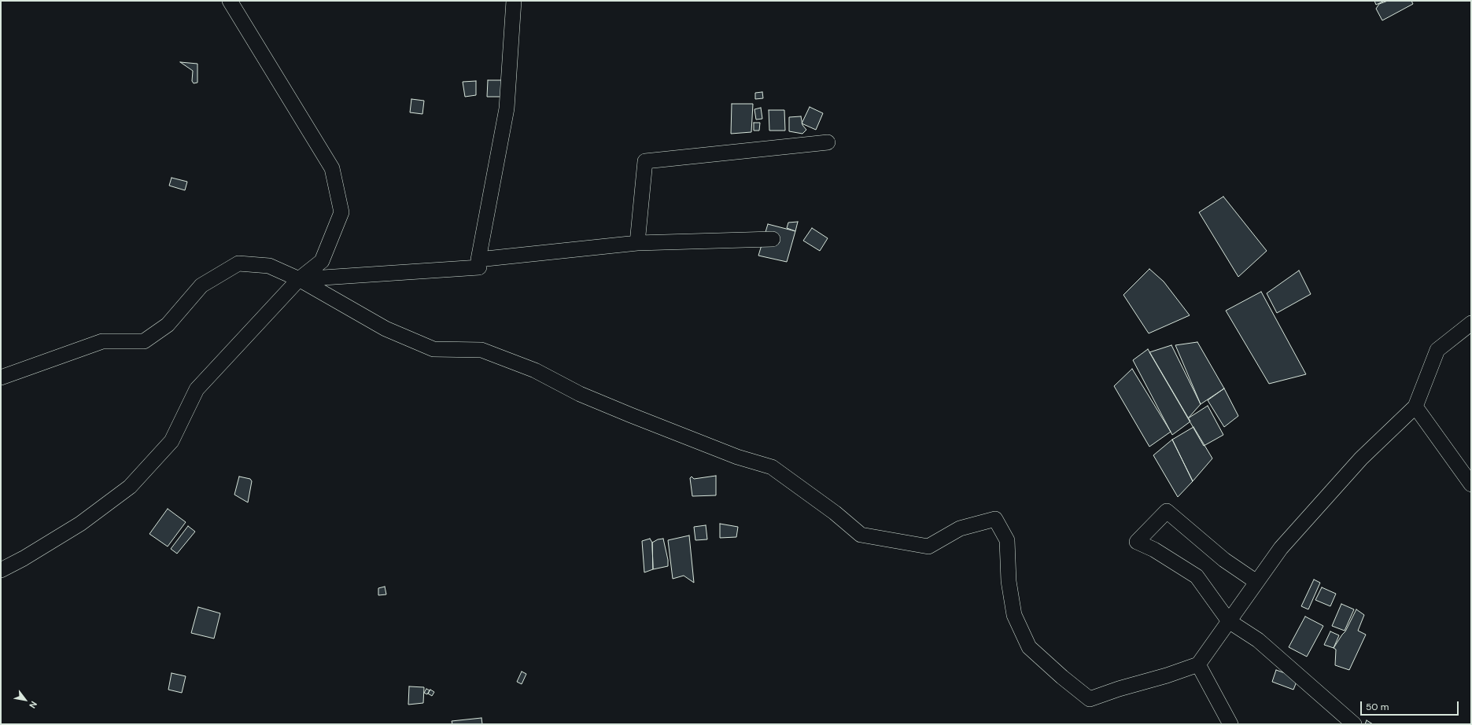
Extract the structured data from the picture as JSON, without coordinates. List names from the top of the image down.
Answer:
{
  "scale_bar": "50 m",
  "north": "bottom right"
}
